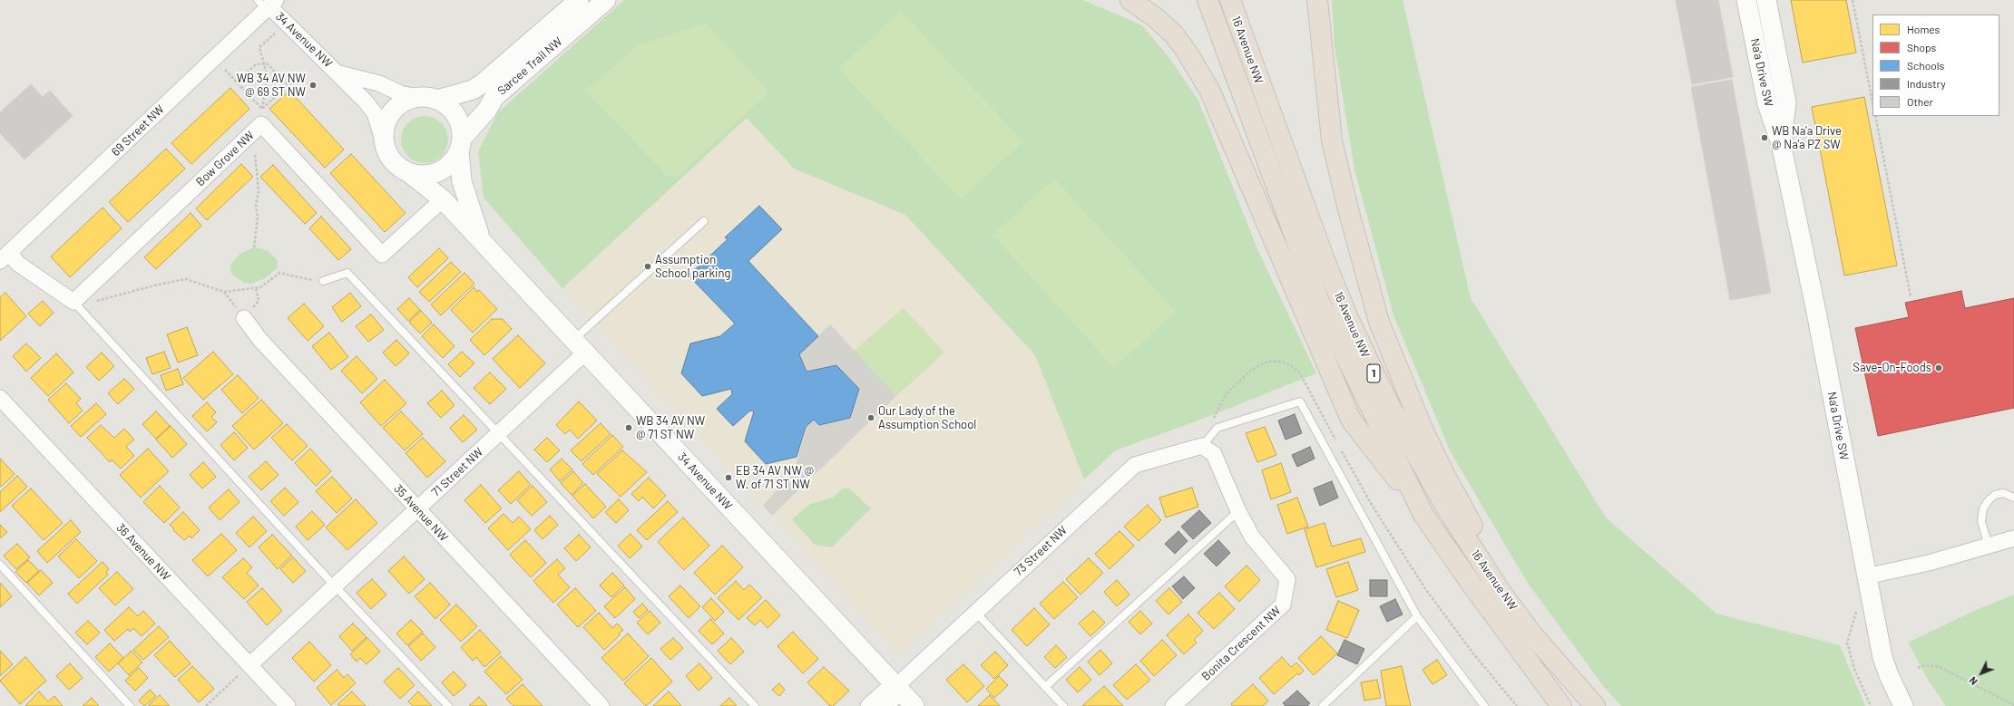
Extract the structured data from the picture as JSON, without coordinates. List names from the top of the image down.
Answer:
{
  "streets": {
    "highway": ["16 Avenue NW", "1"],
    "street": [
      "34 Avenue NW",
      "Sarcee Trail NW",
      "Na'a Drive SW",
      "69 Street NW",
      "Bow Grove NW",
      "71 Street NW",
      "35 Avenue NW",
      "73 Street NW",
      "36 Avenue NW",
      "Bonita Crescent NW"
    ]
  },
  "crossings": [
    ["34 Avenue NW", "Sarcee Trail NW"],
    ["34 Avenue NW", "69 Street NW"],
    ["34 Avenue NW", "Bow Grove NW"],
    ["34 Avenue NW", "71 Street NW"],
    ["34 Avenue NW", "73 Street NW"],
    ["71 Street NW", "35 Avenue NW"],
    ["71 Street NW", "36 Avenue NW"],
    ["73 Street NW", "Bonita Crescent NW"]
  ],
  "places": [
    "WB 34 AV NW @ 69 ST NW",
    "WB Na'a Drive @ Na'a PZ SW",
    "Assumption School parking",
    "Save-On-Foods",
    "Our Lady of the Assumption School",
    "WB 34 AV NW @ 71 ST NW",
    "EB 34 AV NW @ W. of 71 ST NW"
  ],
  "legend": [
    "Homes",
    "Shops",
    "Schools",
    "Industry",
    "Other"
  ],
  "north": "bottom left"
}
